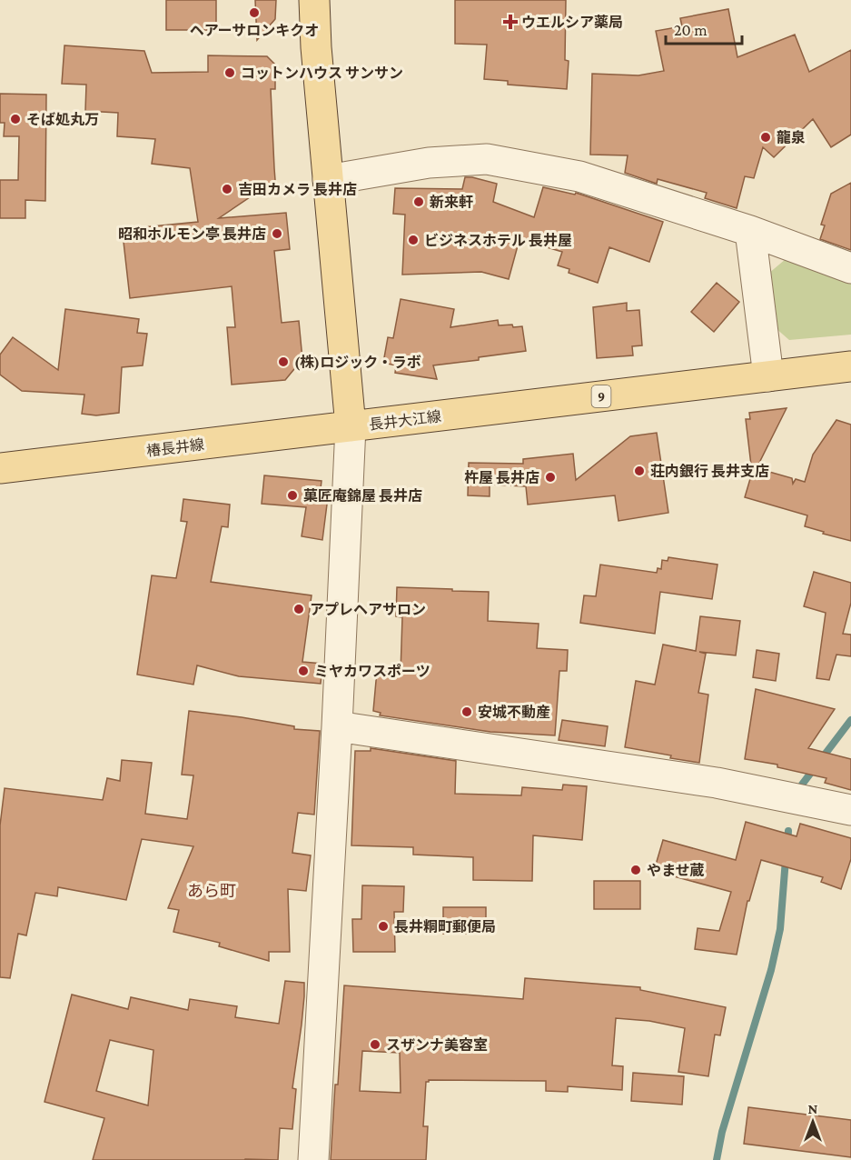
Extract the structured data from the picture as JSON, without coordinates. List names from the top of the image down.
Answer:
{
  "streets": {
    "main road": ["9", "長井大江線", "椿長井線"]
  },
  "crossings": [
    ["長井大江線", "椿長井線"]
  ],
  "districts": ["あら町"],
  "places": {
    "other": [
      "ヘアーサロンキクオ",
      "コットンハウス サンサン",
      "そば処丸万",
      "龍泉",
      "吉田カメラ 長井店",
      "新来軒",
      "昭和ホルモン亭 長井店",
      "ビジネスホテル 長井屋",
      "(株)ロジック・ラボ",
      "荘内銀行 長井支店",
      "杵屋 長井店",
      "菓匠庵錦屋 長井店",
      "アプレヘアサロン",
      "ミヤカワスポーツ",
      "安城不動産",
      "やませ蔵",
      "長井粡町郵便局",
      "スザンナ美容室"
    ],
    "health": ["ウエルシア薬局"]
  },
  "scale_bar": "20 m",
  "north": "top"
}
